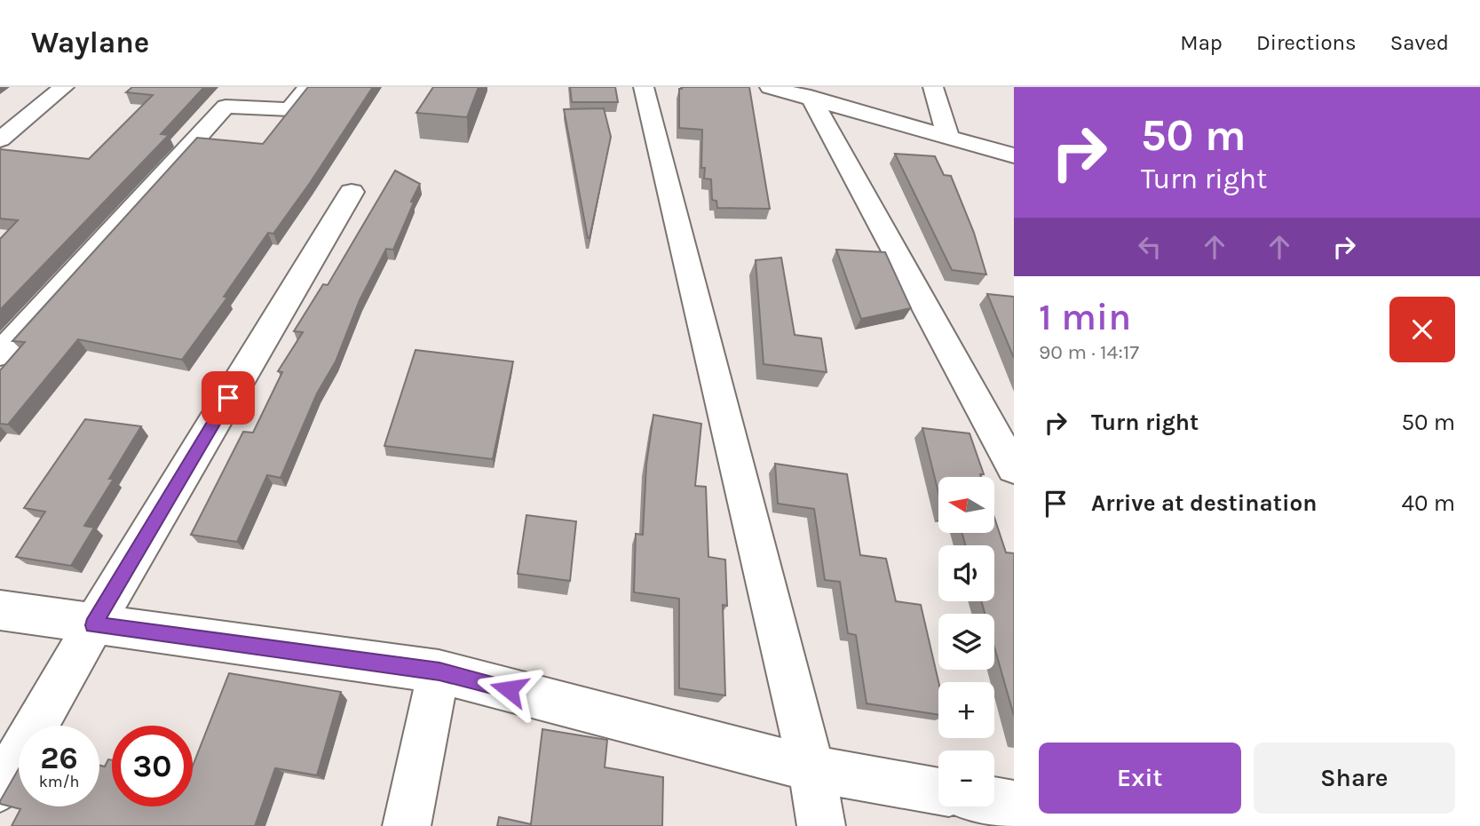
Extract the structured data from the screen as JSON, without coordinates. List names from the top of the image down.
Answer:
{
  "north": "left",
  "page": {
    "header": "Waylane",
    "nav": ["Map", "Directions", "Saved"],
    "turn": ["50 m", "Turn right"],
    "heading": ["1 min", "90 m · 14:17"],
    "list": [
      {
        "name": "Turn right",
        "value": "50 m"
      },
      {
        "name": "Arrive at destination",
        "value": "40 m"
      }
    ],
    "map_buttons": ["+", "−"],
    "speed": "26 km/h",
    "limit": "30",
    "buttons": ["Exit", "Share"]
  }
}
